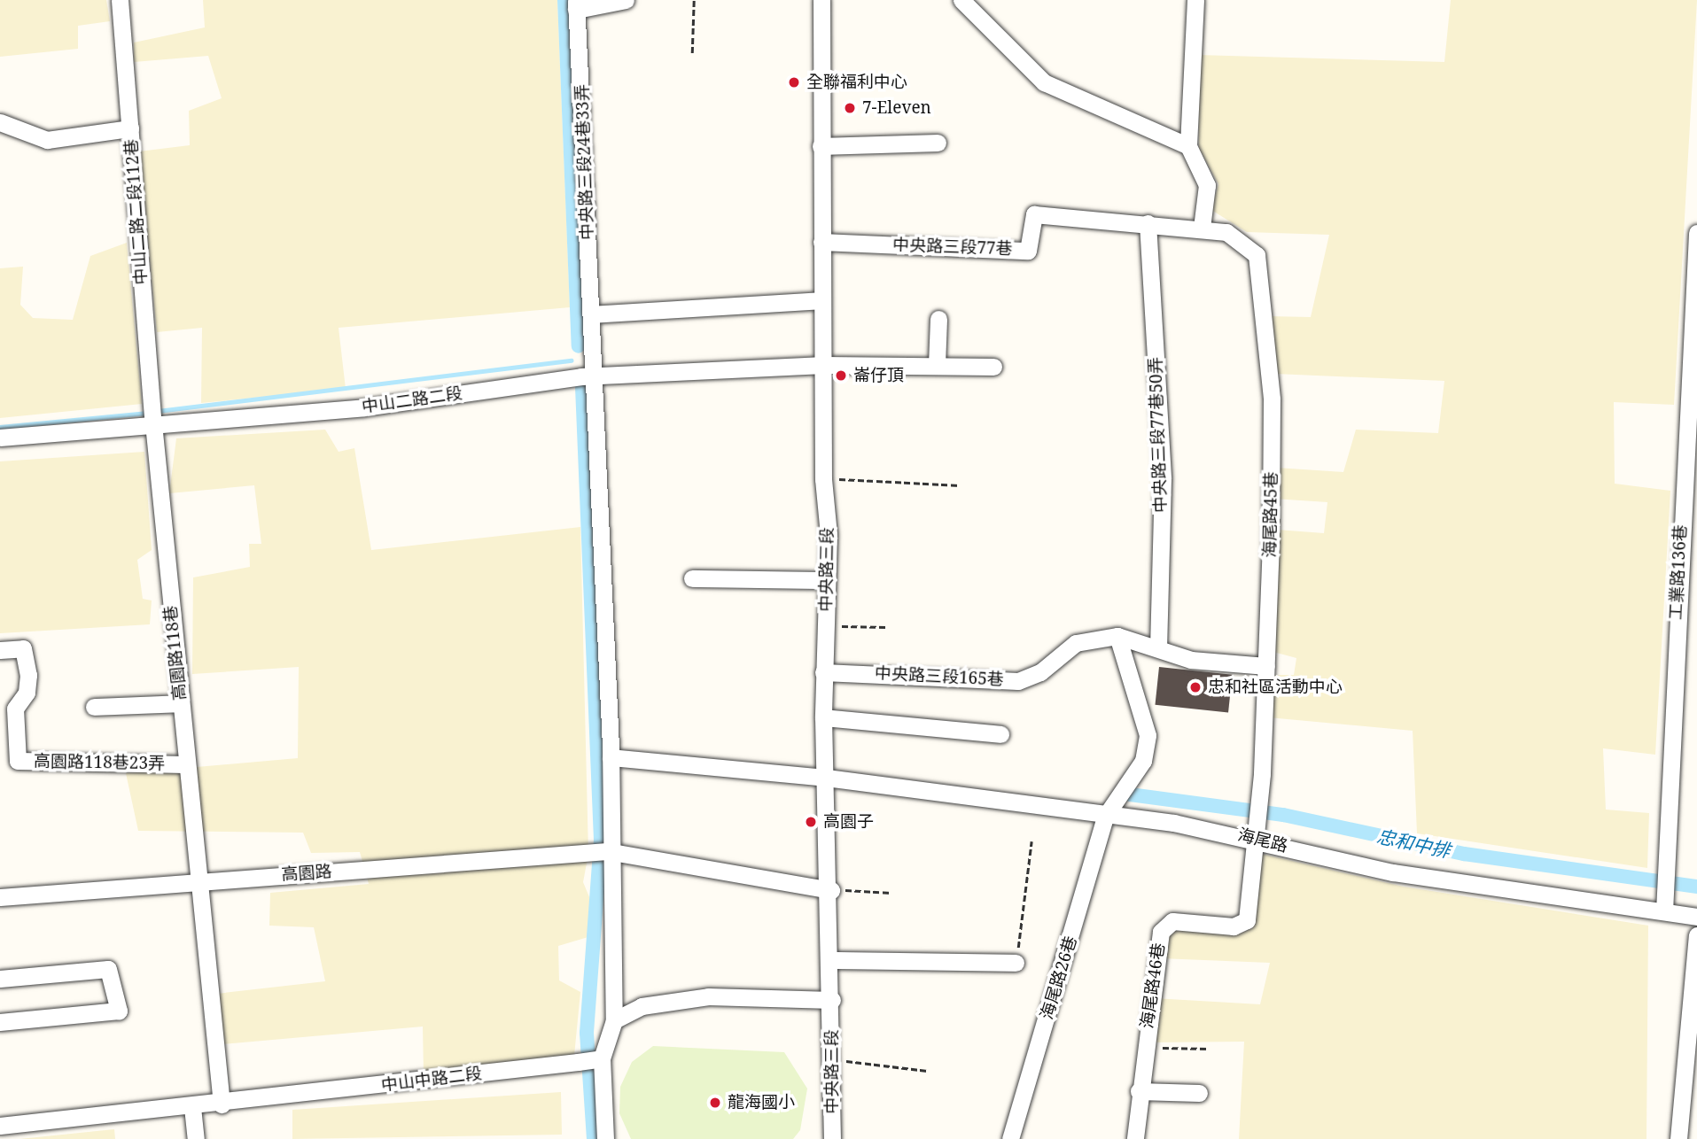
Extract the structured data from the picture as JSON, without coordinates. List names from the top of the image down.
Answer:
{
  "streets": {
    "street": [
      "中央路三段24巷33弄",
      "中山二路二段112巷",
      "中央路三段77巷",
      "中山二路二段",
      "中央路三段77巷50弄",
      "海尾路45巷",
      "中央路三段",
      "工業路136巷",
      "高園路118巷",
      "中央路三段165巷",
      "高園路118巷23弄",
      "海尾路",
      "高園路",
      "海尾路26巷",
      "海尾路46巷",
      "中山中路二段"
    ]
  },
  "crossings": [
    ["中央路三段24巷33弄", "中山二路二段"],
    ["中央路三段24巷33弄", "海尾路"],
    ["中央路三段24巷33弄", "高園路"],
    ["中山二路二段112巷", "中山二路二段"],
    ["中山二路二段112巷", "高園路118巷"],
    ["中央路三段77巷", "中央路三段77巷50弄"],
    ["中央路三段77巷", "海尾路45巷"],
    ["中央路三段77巷", "中央路三段"],
    ["中山二路二段", "中央路三段"],
    ["中山二路二段", "高園路118巷"],
    ["海尾路45巷", "海尾路"],
    ["海尾路45巷", "海尾路46巷"],
    ["中央路三段", "中央路三段165巷"],
    ["中央路三段", "海尾路"],
    ["中央路三段", "高園路"],
    ["工業路136巷", "海尾路"],
    ["高園路118巷", "高園路118巷23弄"],
    ["高園路118巷", "高園路"],
    ["高園路118巷", "中山中路二段"],
    ["中央路三段165巷", "海尾路26巷"],
    ["海尾路", "海尾路26巷"],
    ["海尾路", "海尾路46巷"]
  ],
  "water": ["忠和中排"],
  "places": [
    "全聯福利中心",
    "7-Eleven",
    "崙仔頂",
    "忠和社區活動中心",
    "高園子",
    "龍海國小"
  ]
}
